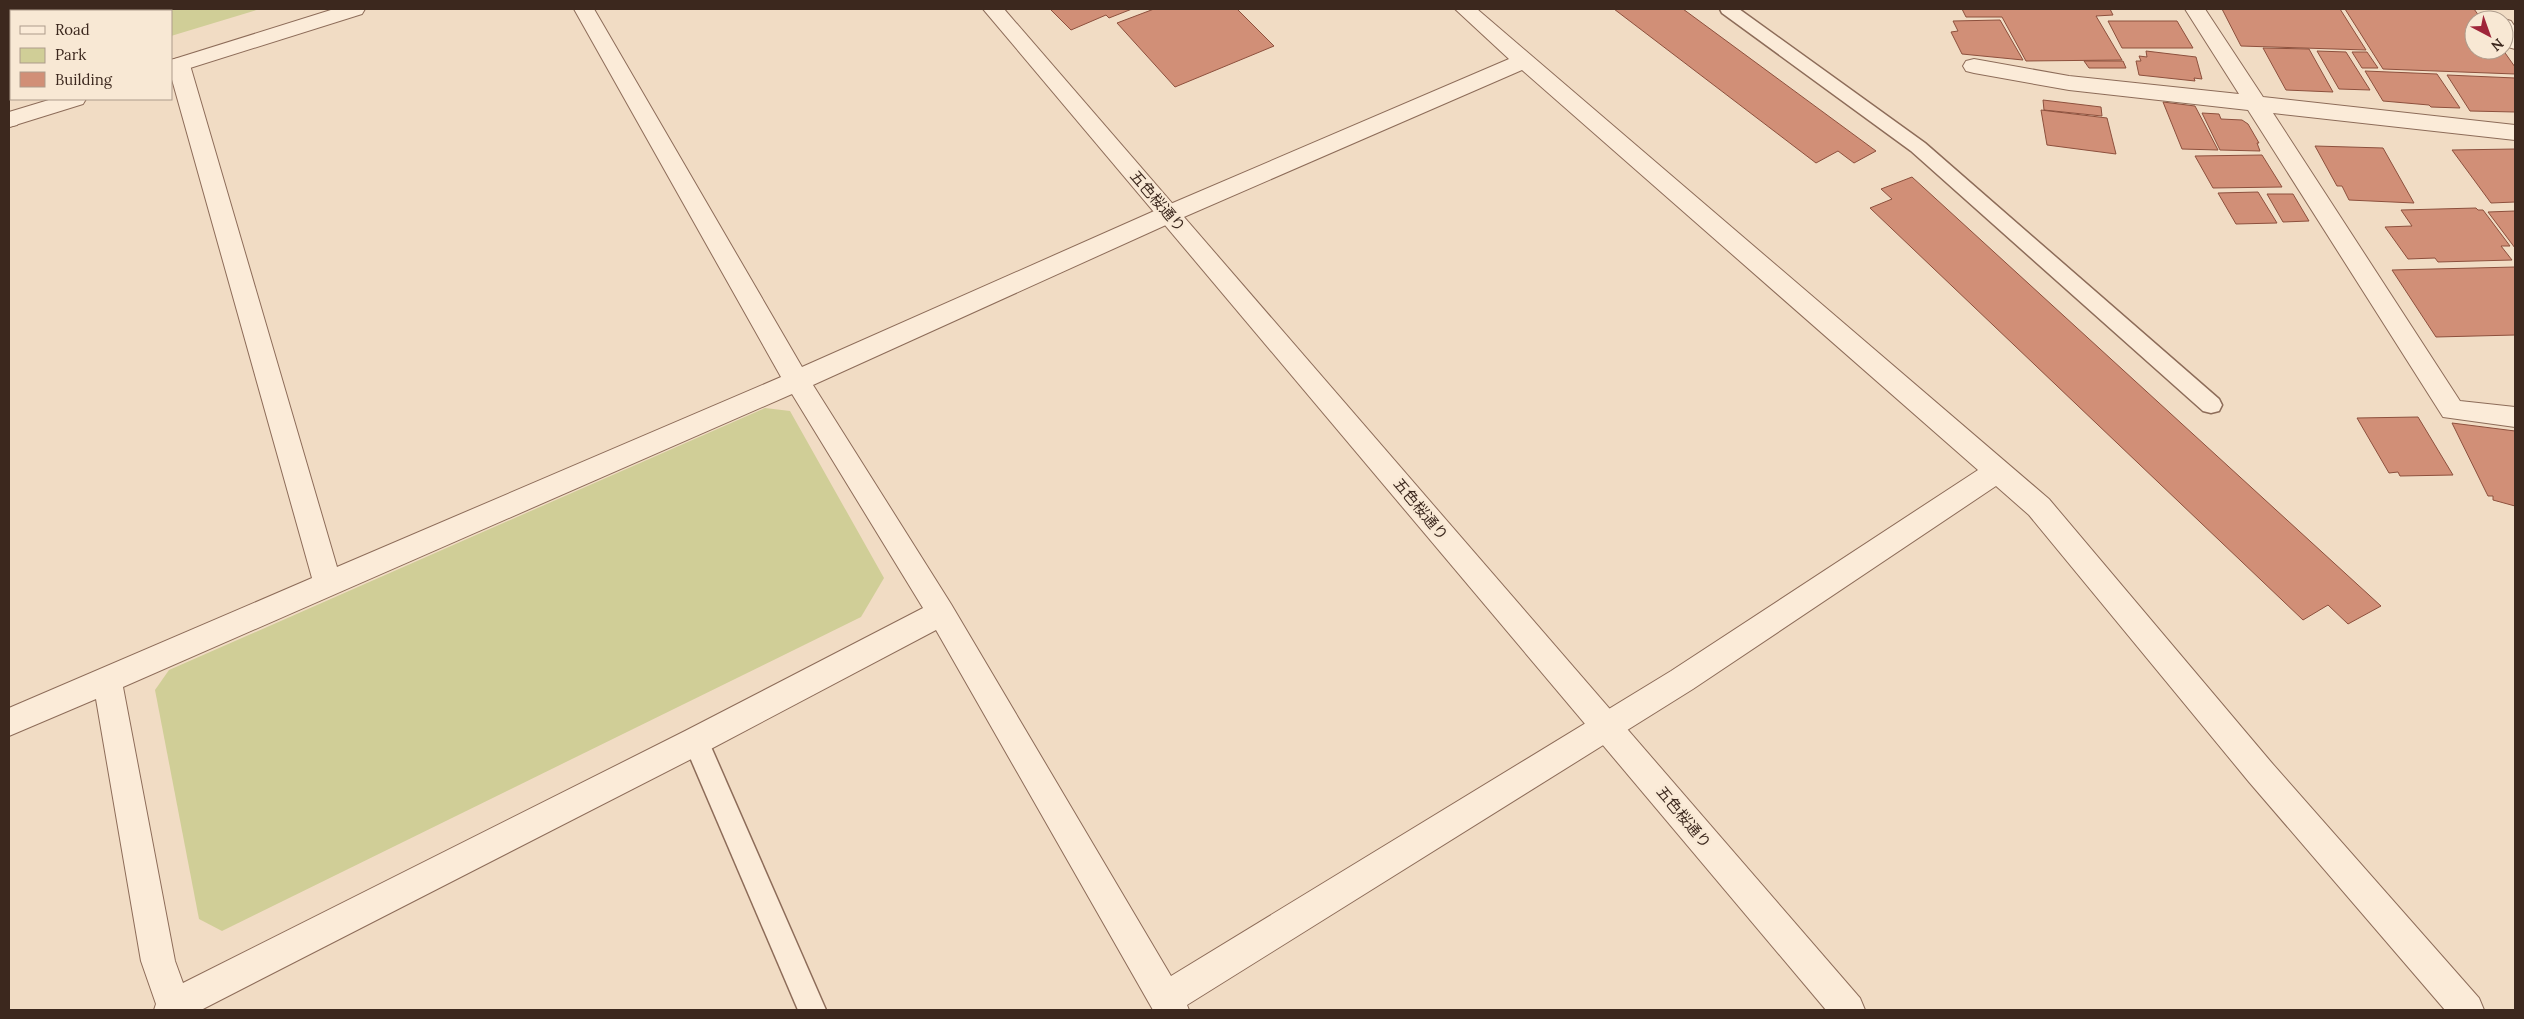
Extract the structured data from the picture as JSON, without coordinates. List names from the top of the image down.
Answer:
{
  "streets": {
    "street": ["五色桜通り"]
  },
  "legend": ["Road", "Park", "Building"],
  "north": "bottom right"
}
